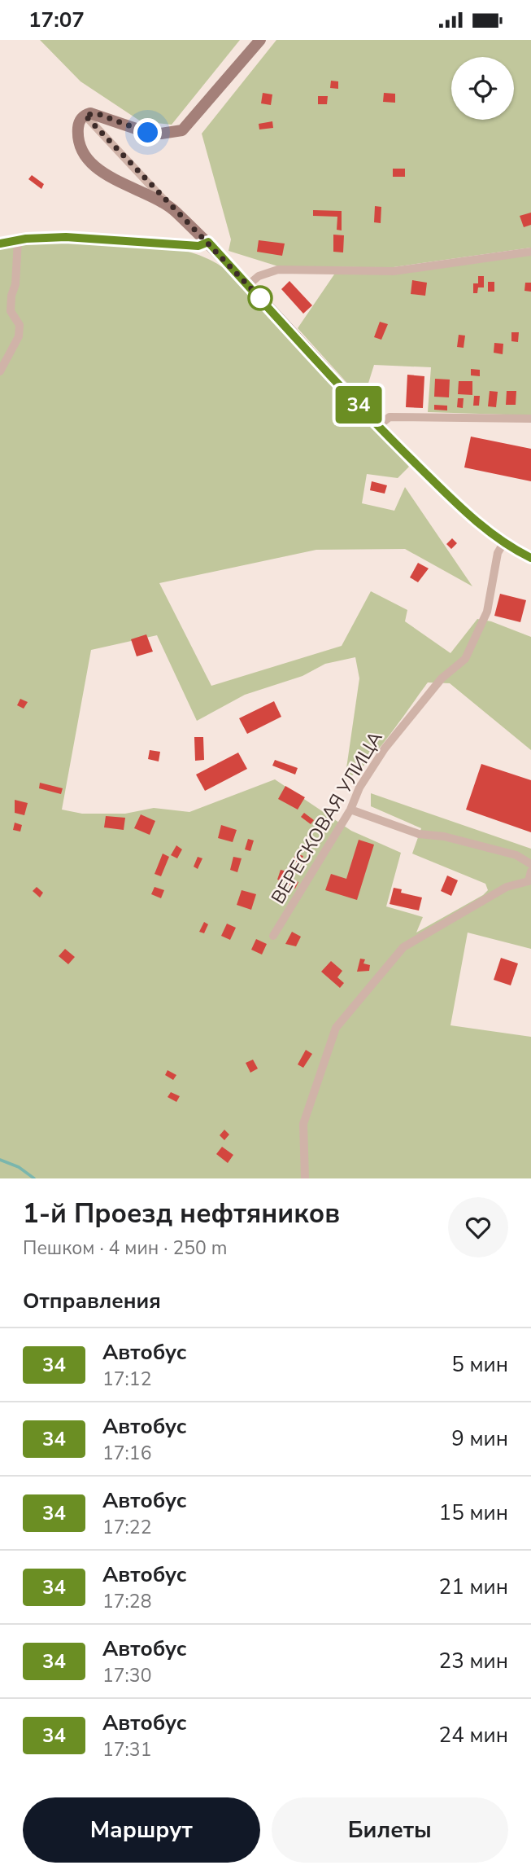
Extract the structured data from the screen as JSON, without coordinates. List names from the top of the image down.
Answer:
{
  "streets": {
    "street": ["ВЕРЕСКОВАЯ УЛИЦА"]
  },
  "lines": ["bus line 34"],
  "page": {
    "status": "17:07",
    "on_map": "34",
    "heading": [
      ["1-й Проезд нефтяников", "Пешком · 4 мин · 250 m"],
      "Отправления"
    ],
    "list": [
      {
        "mark": "34",
        "name": "Автобус",
        "note": "17:12",
        "value": "5 мин"
      },
      {
        "mark": "34",
        "name": "Автобус",
        "note": "17:16",
        "value": "9 мин"
      },
      {
        "mark": "34",
        "name": "Автобус",
        "note": "17:22",
        "value": "15 мин"
      },
      {
        "mark": "34",
        "name": "Автобус",
        "note": "17:28",
        "value": "21 мин"
      },
      {
        "mark": "34",
        "name": "Автобус",
        "note": "17:30",
        "value": "23 мин"
      },
      {
        "mark": "34",
        "name": "Автобус",
        "note": "17:31",
        "value": "24 мин"
      }
    ],
    "buttons": ["Маршрут", "Билеты"]
  }
}
